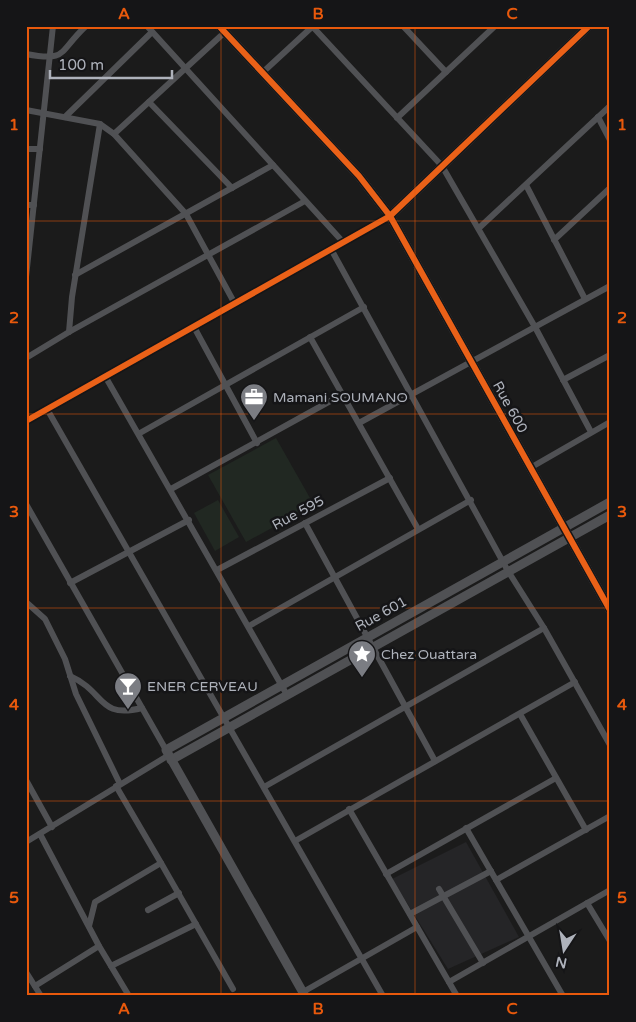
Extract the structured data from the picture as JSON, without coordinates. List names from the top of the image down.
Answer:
{
  "streets": {
    "street": ["Rue 600", "Rue 595", "Rue 601"]
  },
  "crossings": [
    ["Rue 600", "Rue 601"]
  ],
  "places": {
    "office": ["Mamani SOUMANO"],
    "place": ["Chez Ouattara"],
    "bar": ["ENER CERVEAU"]
  },
  "scale_bar": "100 m",
  "north": "bottom",
  "grid": {
    "columns": ["A", "B", "C"],
    "rows": [
      "1",
      "2",
      "3",
      "4",
      "5"
    ]
  }
}
